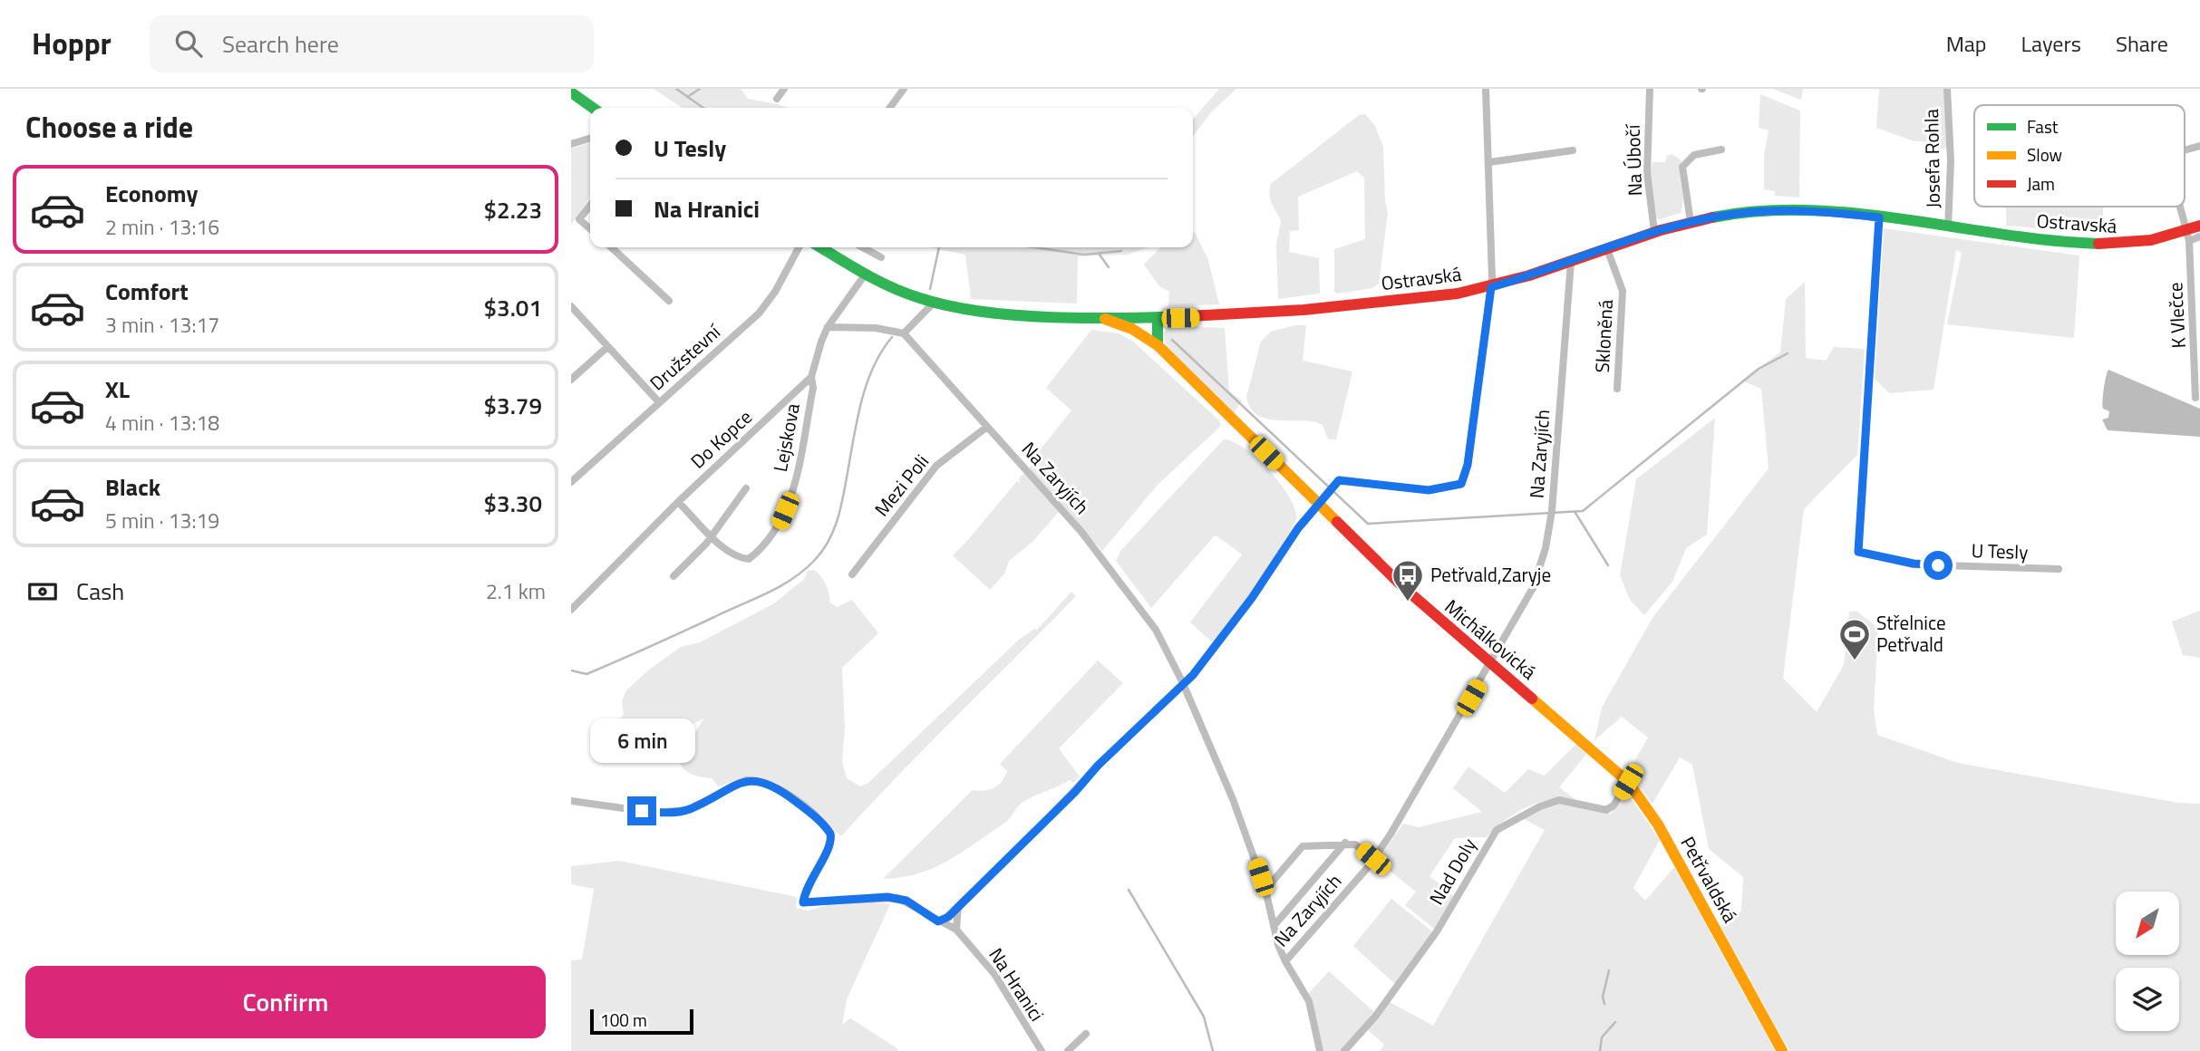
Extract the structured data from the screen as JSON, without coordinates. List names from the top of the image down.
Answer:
{
  "streets": {
    "main road": ["Ostravská", "Michálkovická", "Petřvaldská"],
    "street": [
      "Josefa Rohla",
      "Na Úbočí",
      "K Vlečce",
      "Skloněná",
      "Družstevní",
      "Lejskova",
      "Do Kopce",
      "Na Zaryjích",
      "Mezi Poli",
      "U Tesly",
      "Nad Doly",
      "Na Hranici"
    ]
  },
  "crossings": [
    ["Josefa Rohla", "Ostravská"],
    ["Na Úbočí", "Ostravská"],
    ["Ostravská", "K Vlečce"],
    ["Ostravská", "Skloněná"],
    ["Ostravská", "Na Zaryjích"],
    ["Ostravská", "U Tesly"],
    ["Ostravská", "Michálkovická"],
    ["Lejskova", "Do Kopce"],
    ["Na Zaryjích", "Mezi Poli"],
    ["Na Zaryjích", "Michálkovická"],
    ["Michálkovická", "Petřvaldská"],
    ["Nad Doly", "Petřvaldská"]
  ],
  "places": {
    "bus stop": ["Petřvald,Zaryje"],
    "sports": ["Střelnice Petřvald"]
  },
  "legend": ["Fast", "Slow", "Jam"],
  "scale_bar": "100 m",
  "north": "bottom left",
  "page": {
    "header": "Hoppr",
    "search": "Search here",
    "nav": ["Map", "Layers", "Share"],
    "heading": "Choose a ride",
    "banner": ["U Tesly", "Na Hranici"],
    "list": [
      {
        "name": "Economy",
        "note": "2 min · 13:16",
        "value": "$2.23"
      },
      {
        "name": "Comfort",
        "note": "3 min · 13:17",
        "value": "$3.01"
      },
      {
        "name": "XL",
        "note": "4 min · 13:18",
        "value": "$3.79"
      },
      {
        "name": "Black",
        "note": "5 min · 13:19",
        "value": "$3.30"
      }
    ],
    "pay": ["Cash", "2.1 km"],
    "bubble": "6 min",
    "buttons": "Confirm",
    "scale": "100 m"
  }
}
